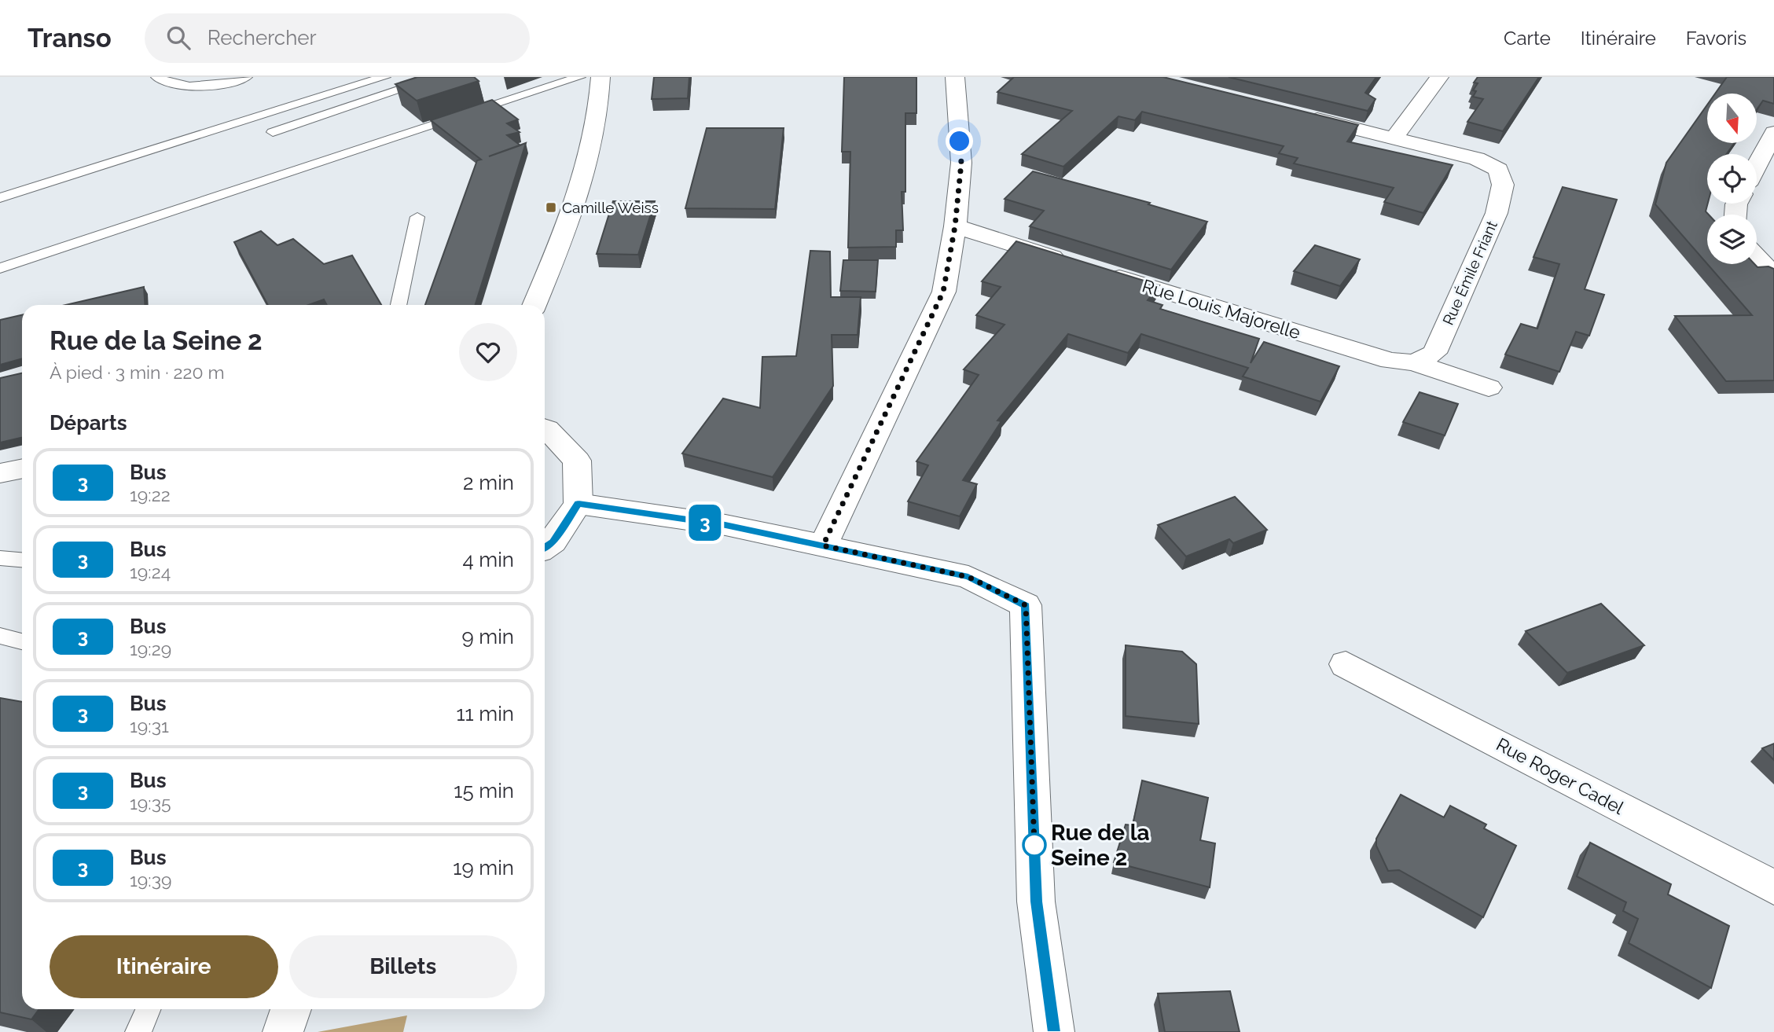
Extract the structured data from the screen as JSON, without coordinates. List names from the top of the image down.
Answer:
{
  "streets": {
    "street": ["Rue Émile Friant", "Rue Louis Majorelle", "Rue Roger Cadel"]
  },
  "crossings": [
    ["Rue Émile Friant", "Rue Louis Majorelle"]
  ],
  "places": {
    "transit": ["Camille Weiss"],
    "other": ["Rue de la Seine 2"]
  },
  "lines": ["bus line 3"],
  "north": "bottom",
  "page": {
    "header": "Transo",
    "search": "Rechercher",
    "nav": ["Carte", "Itinéraire", "Favoris"],
    "on_map": "3",
    "heading": [
      ["Rue de la Seine 2", "À pied · 3 min · 220 m"],
      "Départs"
    ],
    "list": [
      {
        "mark": "3",
        "name": "Bus",
        "note": "19:22",
        "value": "2 min"
      },
      {
        "mark": "3",
        "name": "Bus",
        "note": "19:24",
        "value": "4 min"
      },
      {
        "mark": "3",
        "name": "Bus",
        "note": "19:29",
        "value": "9 min"
      },
      {
        "mark": "3",
        "name": "Bus",
        "note": "19:31",
        "value": "11 min"
      },
      {
        "mark": "3",
        "name": "Bus",
        "note": "19:35",
        "value": "15 min"
      },
      {
        "mark": "3",
        "name": "Bus",
        "note": "19:39",
        "value": "19 min"
      }
    ],
    "buttons": ["Itinéraire", "Billets"]
  }
}
